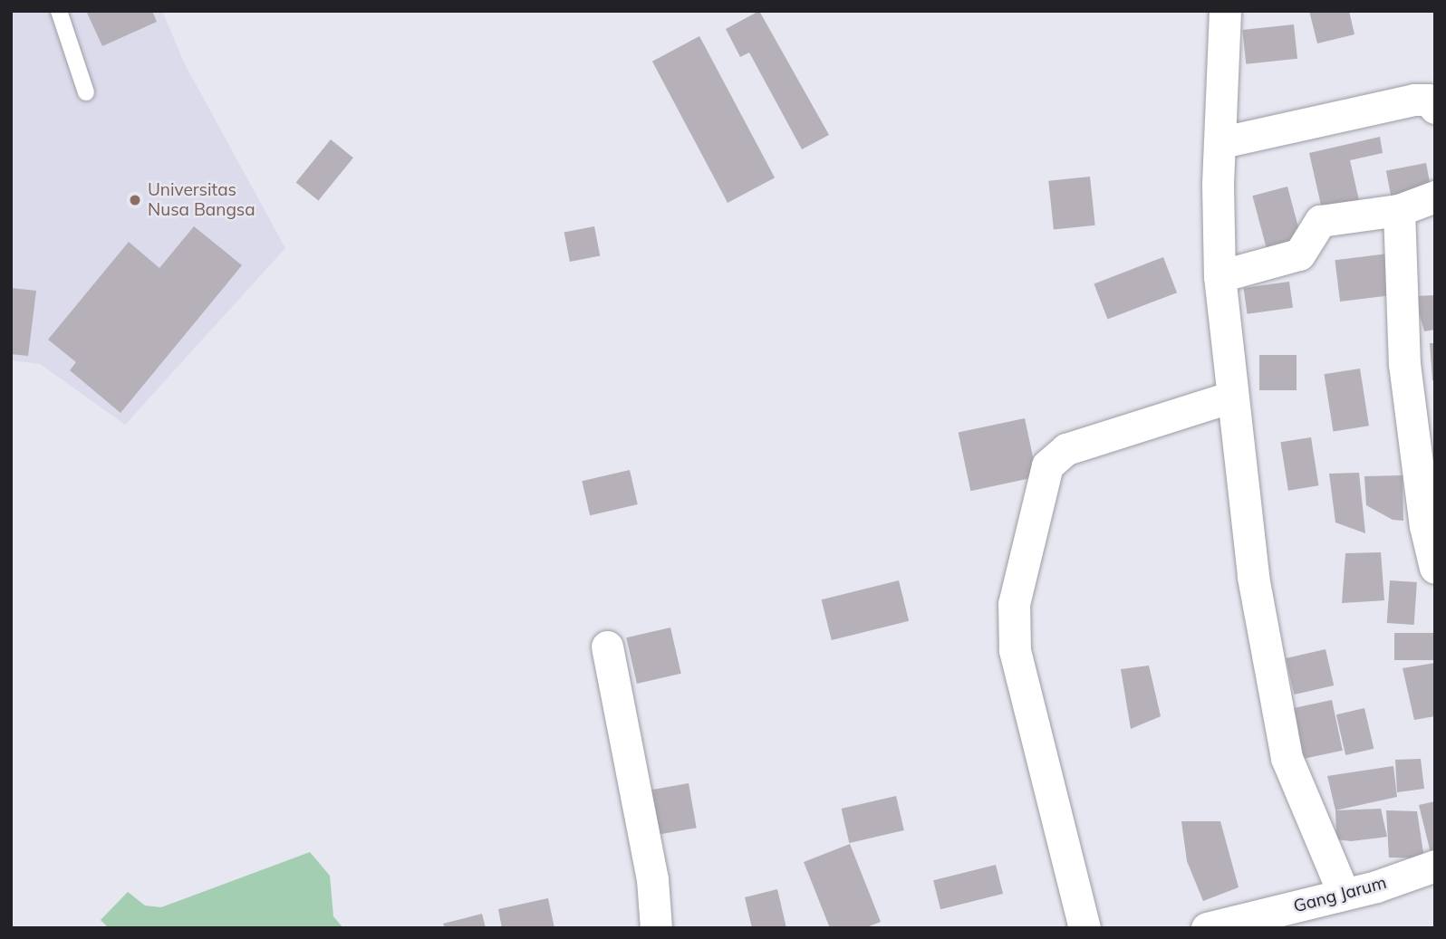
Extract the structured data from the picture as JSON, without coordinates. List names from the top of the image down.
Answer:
{
  "streets": {
    "street": ["Gang Jarum"]
  },
  "places": ["Universitas Nusa Bangsa"]
}
